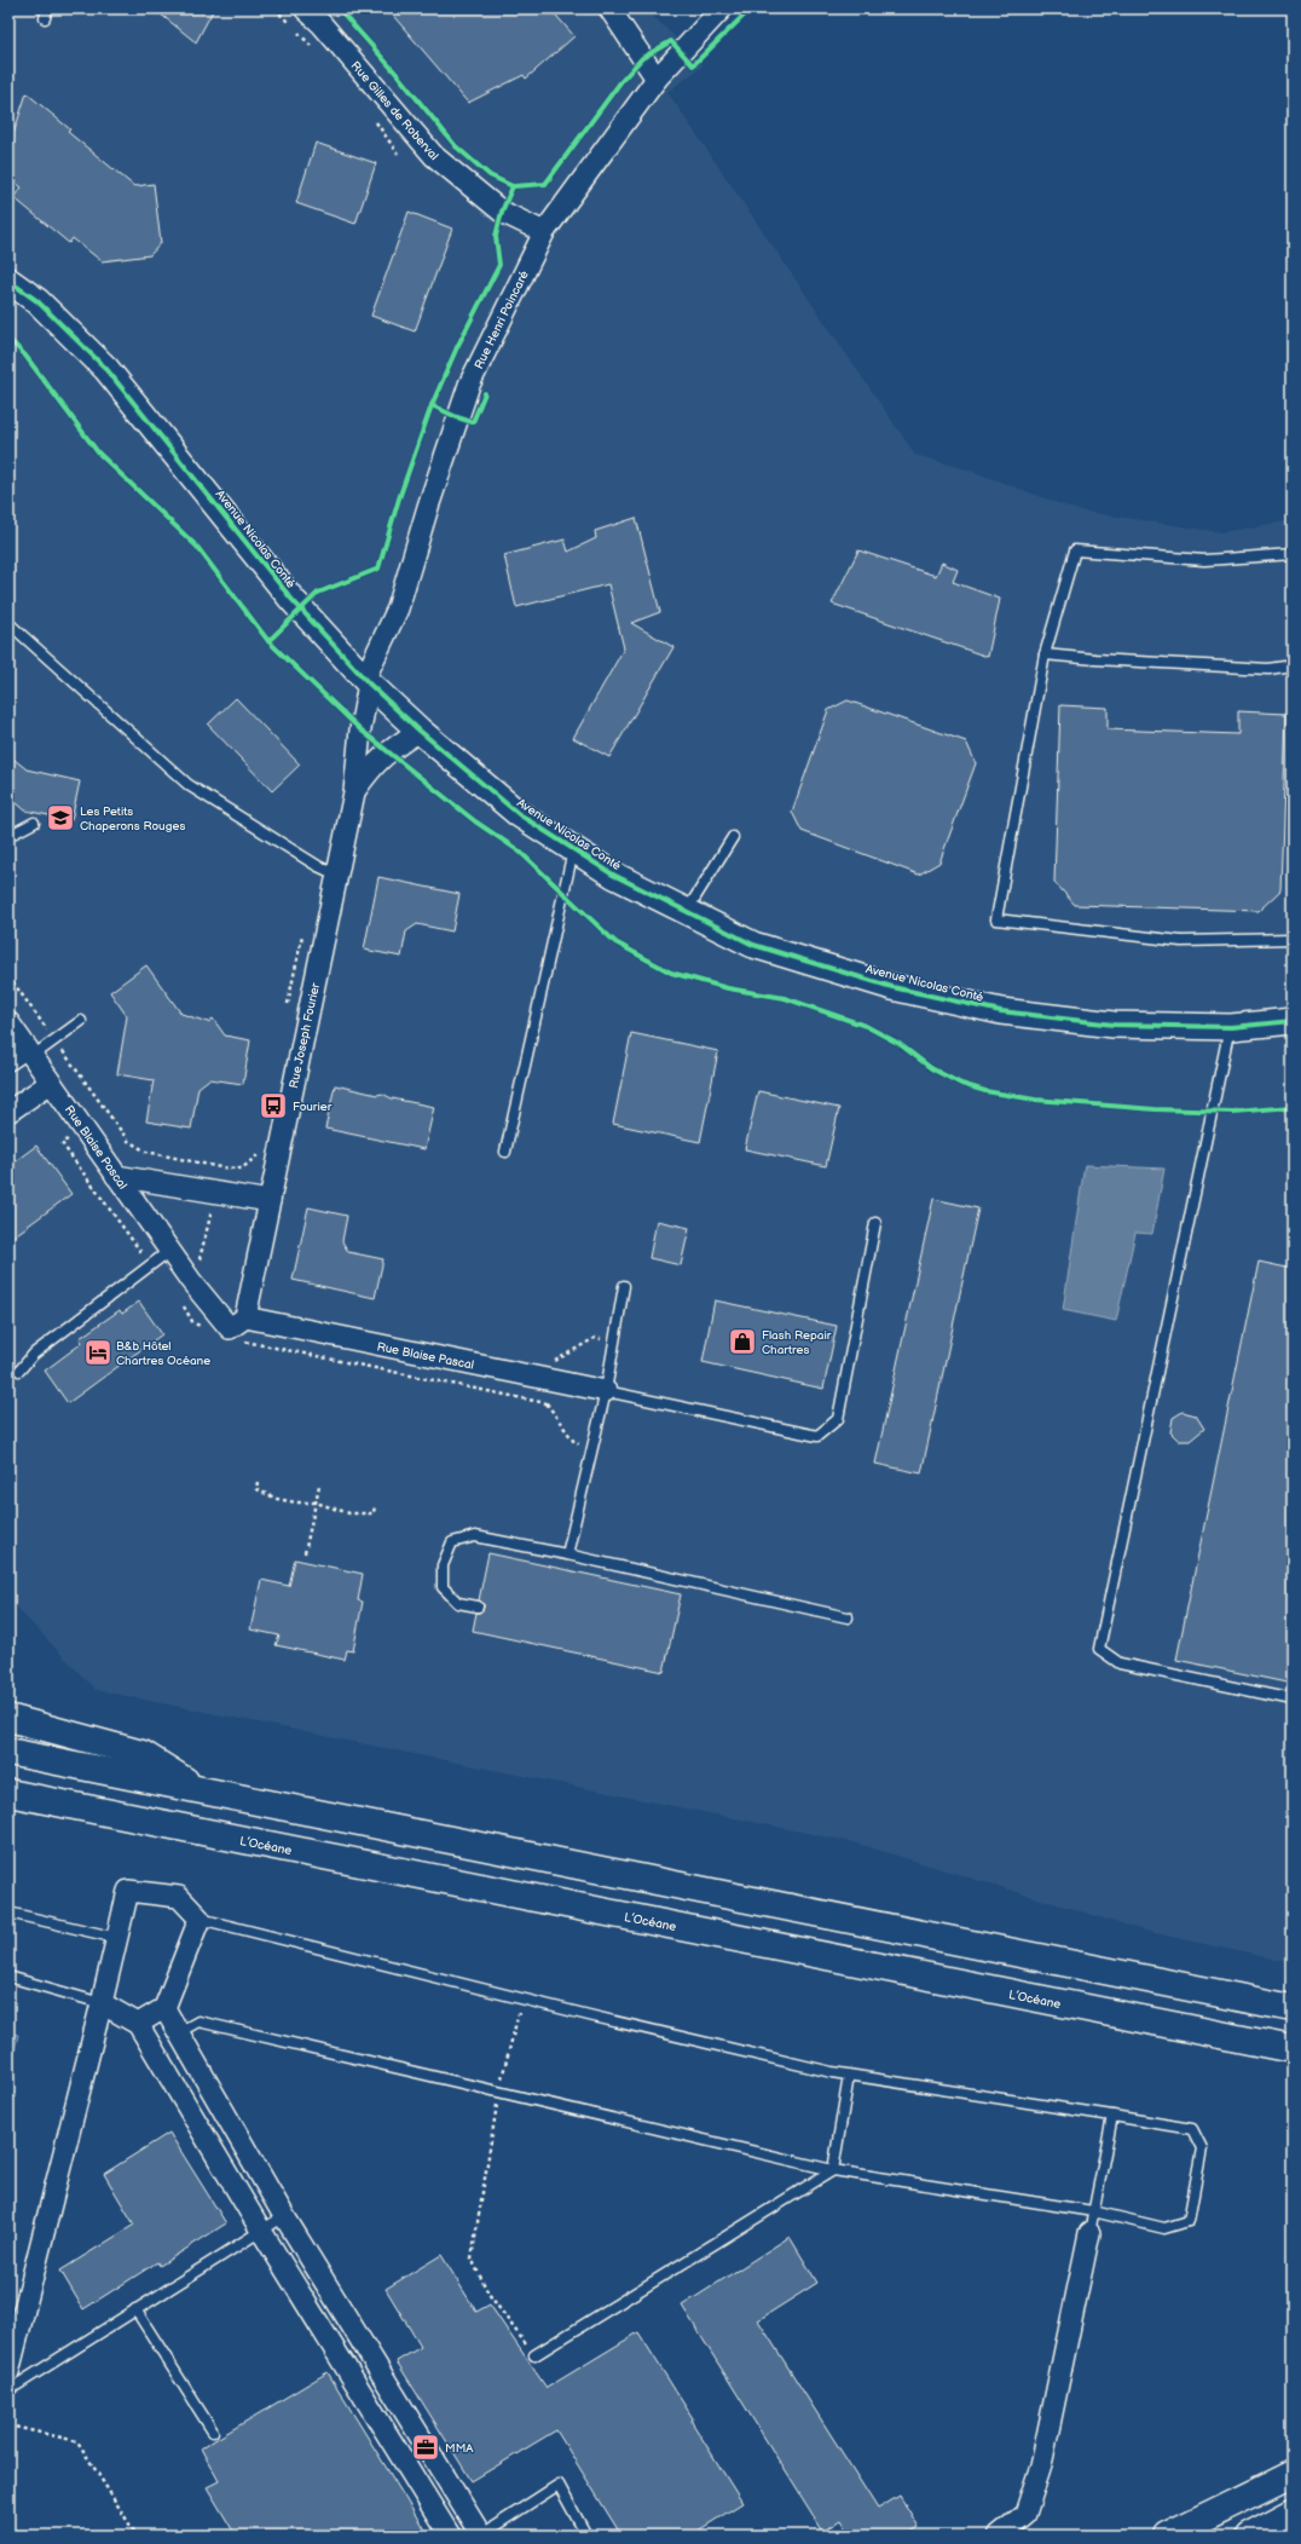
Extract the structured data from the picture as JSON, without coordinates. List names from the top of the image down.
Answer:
{
  "streets": {
    "main road": ["L’Océane"],
    "street": [
      "Rue Gilles de Roberval",
      "Rue Henri Poincaré",
      "Avenue Nicolas Conté",
      "Rue Joseph Fourier",
      "Rue Blaise Pascal"
    ]
  },
  "crossings": [
    ["Rue Gilles de Roberval", "Rue Henri Poincaré"],
    ["Rue Henri Poincaré", "Avenue Nicolas Conté"],
    ["Rue Henri Poincaré", "Rue Joseph Fourier"],
    ["Avenue Nicolas Conté", "Rue Joseph Fourier"],
    ["Rue Joseph Fourier", "Rue Blaise Pascal"]
  ],
  "places": {
    "school or university": ["Les Petits Chaperons Rouges"],
    "bus stop": ["Fourier"],
    "shop": ["Flash Repair Chartres"],
    "hotel": ["B&b Hôtel Chartres Océane"],
    "office": ["MMA"]
  }
}
